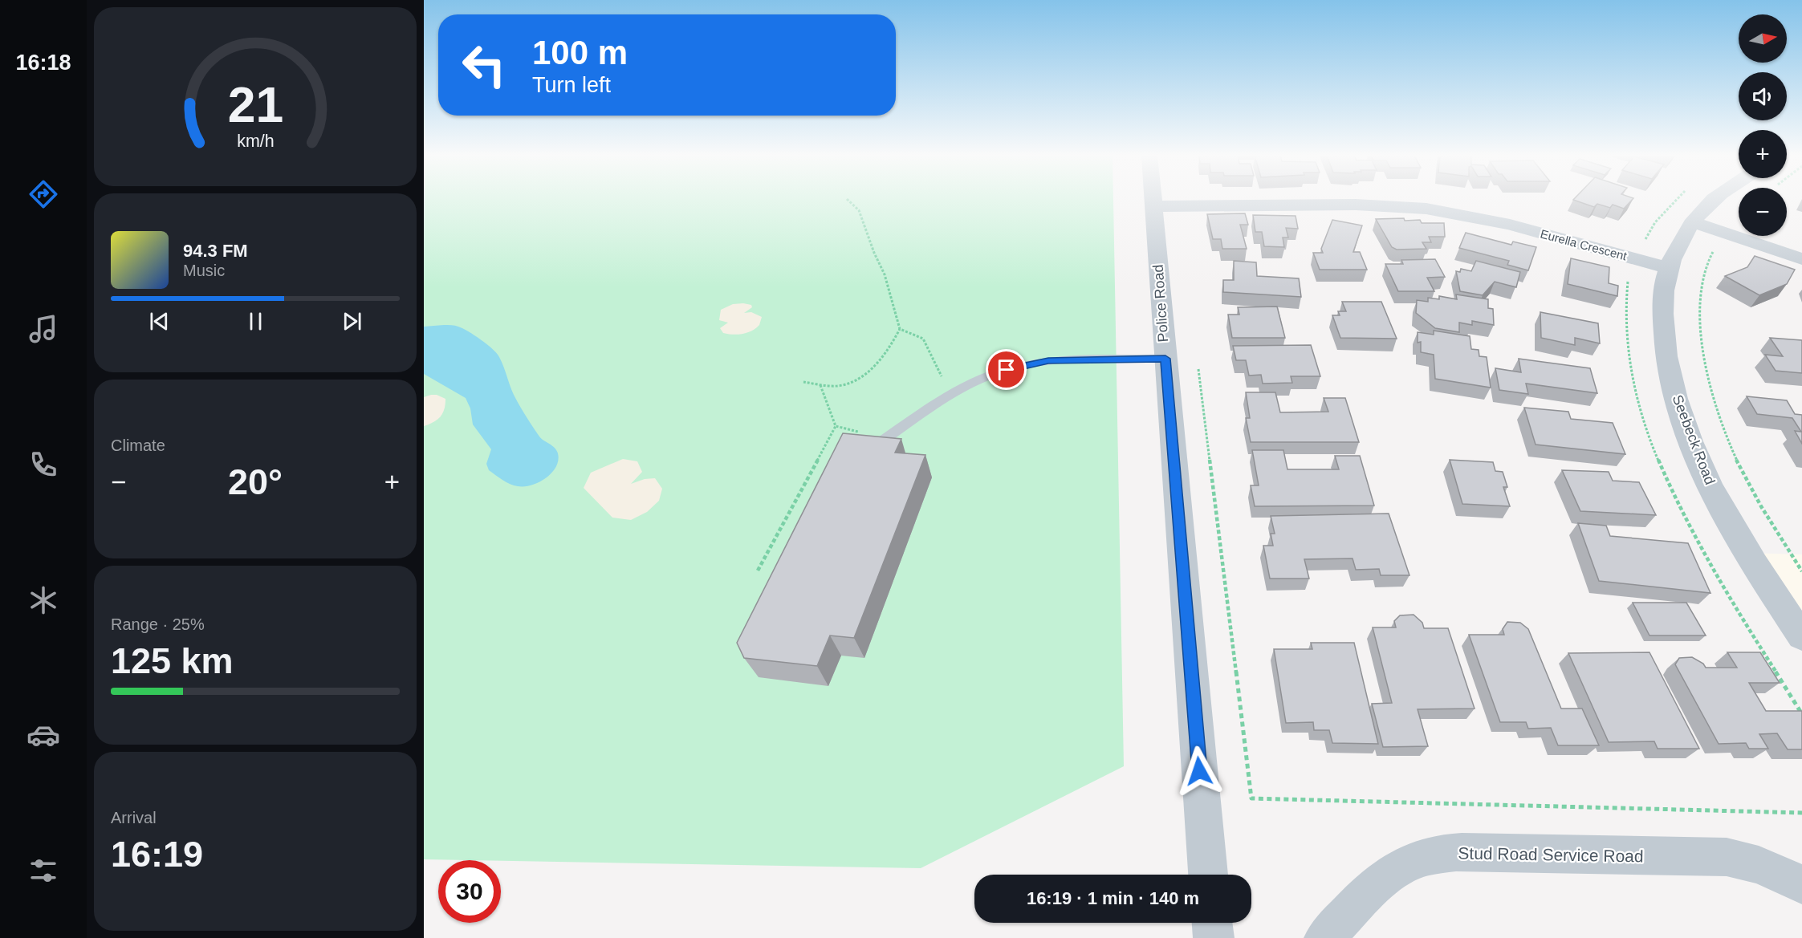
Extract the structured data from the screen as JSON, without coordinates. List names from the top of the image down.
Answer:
{
  "streets": {
    "street": [
      "Eurella Crescent",
      "Police Road",
      "Seebeck Road",
      "Stud Road Service Road"
    ]
  },
  "crossings": [
    ["Eurella Crescent", "Police Road"],
    ["Eurella Crescent", "Seebeck Road"]
  ],
  "north": "right",
  "page": {
    "tabs": "16:18",
    "map_buttons": ["+", "−"],
    "turn": ["100 m", "Turn left"],
    "song": ["94.3 FM", "Music"],
    "tile": [
      "Climate",
      ["Range · 25%", "125 km"],
      ["Arrival", "16:19"]
    ],
    "heat": ["−", "20°", "+"],
    "limit": "30",
    "trip": "16:19 · 1 min · 140 m",
    "gauge": ["21", "km/h"]
  }
}
